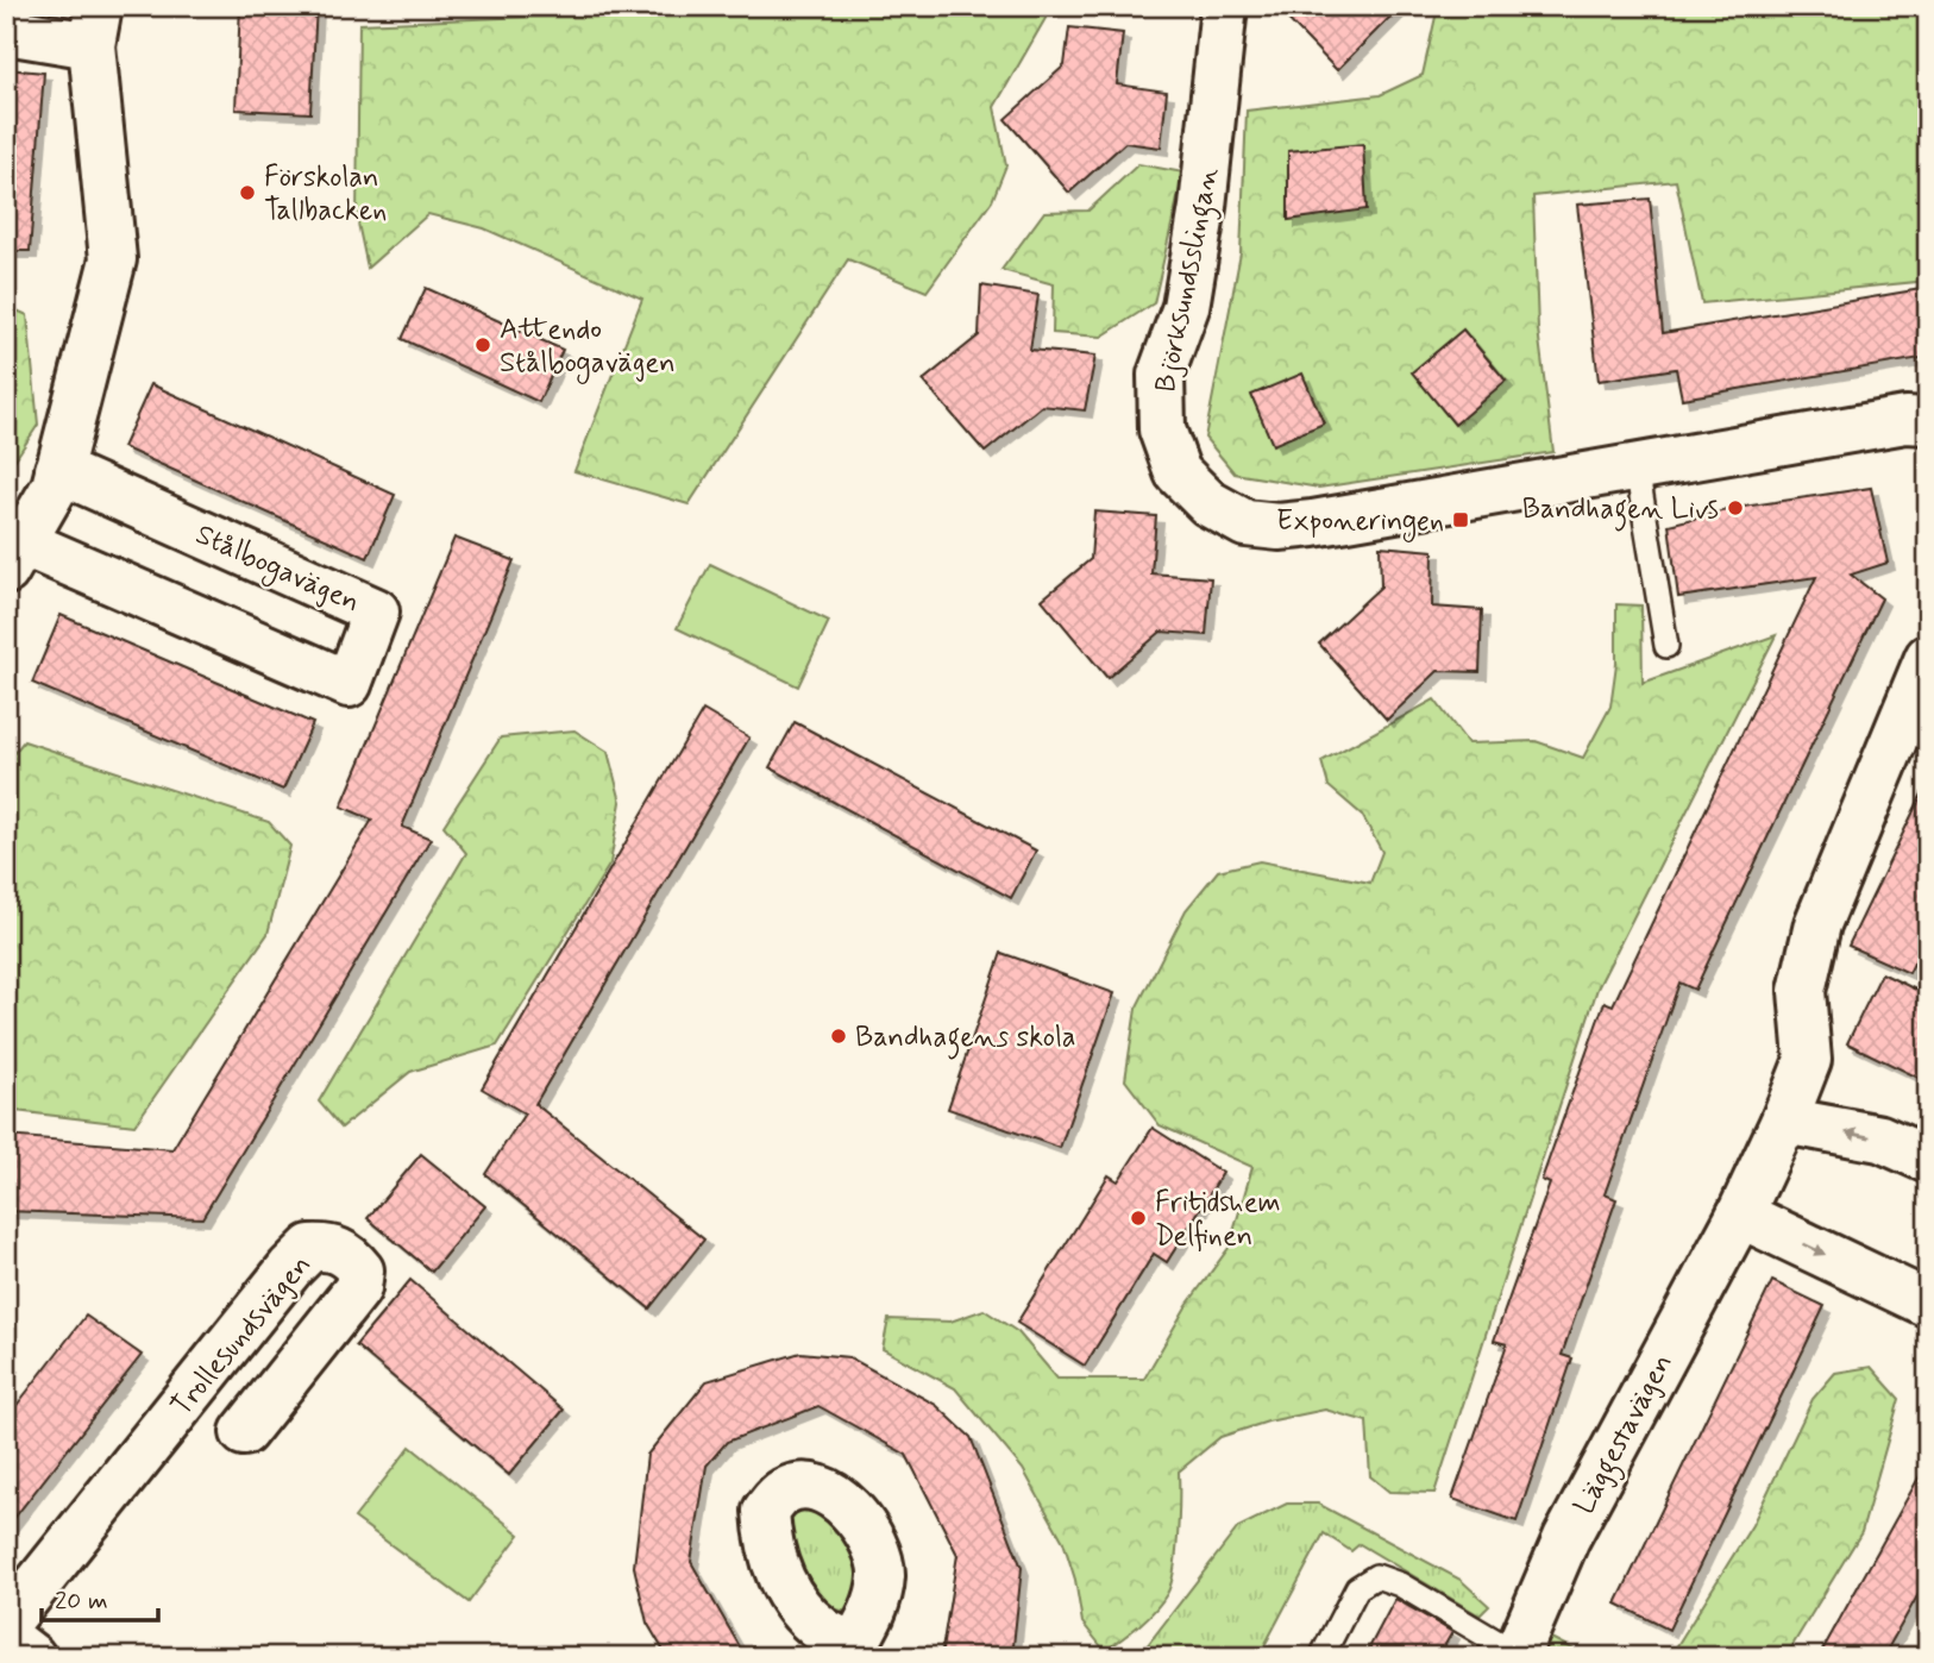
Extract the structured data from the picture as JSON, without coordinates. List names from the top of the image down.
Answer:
{
  "streets": {
    "street": [
      "Björksundsslingan",
      "Stålbogavägen",
      "Trollesundsvägen",
      "Läggestavägen"
    ]
  },
  "places": {
    "other": [
      "Förskolan Tallbacken",
      "Attendo Stålbogavägen",
      "Bandhagen Livs",
      "Bandhagens skola",
      "Fritidshem Delfinen"
    ],
    "transit": ["Exponeringen"]
  },
  "scale_bar": "20 m"
}
